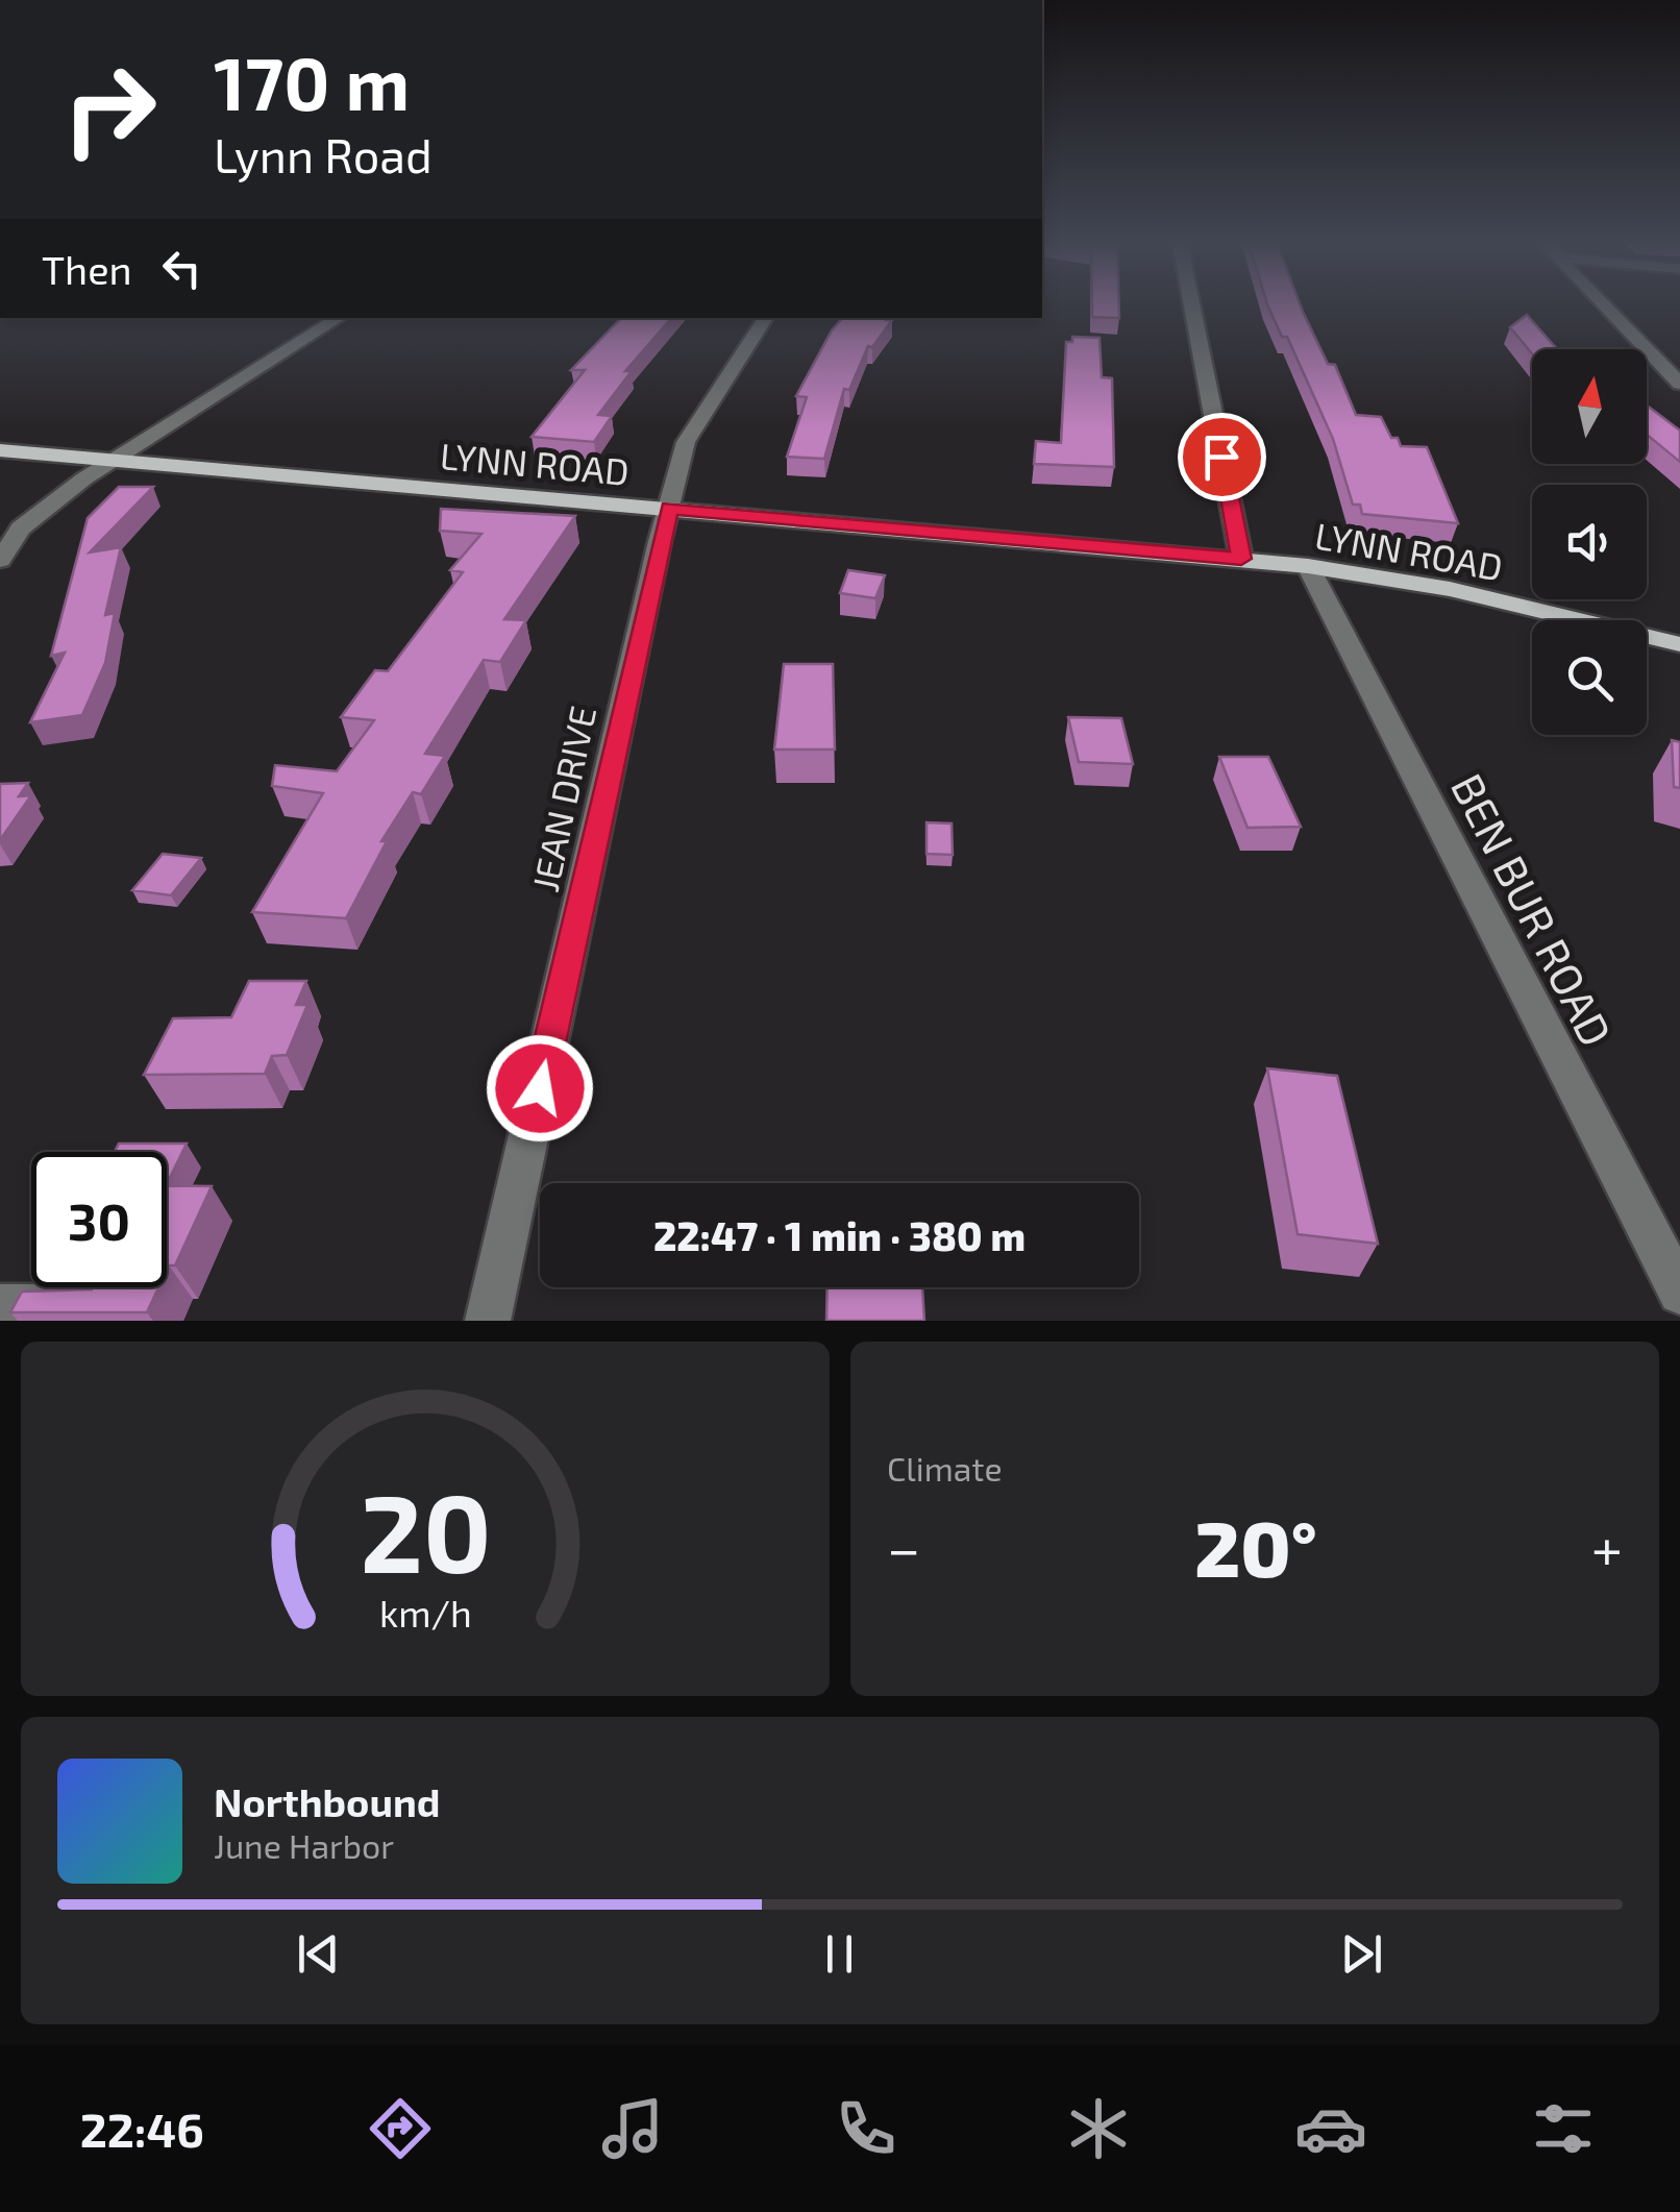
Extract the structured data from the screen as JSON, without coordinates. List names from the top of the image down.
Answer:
{
  "streets": {
    "main road": ["LYNN ROAD"],
    "street": ["JEAN DRIVE", "BEN BUR ROAD"]
  },
  "crossings": [
    ["LYNN ROAD", "JEAN DRIVE"],
    ["LYNN ROAD", "BEN BUR ROAD"]
  ],
  "north": "top",
  "page": {
    "turn": ["170 m", "Lynn Road"],
    "then": "Then",
    "limit": "30",
    "trip": "22:47 · 1 min · 380 m",
    "tile": "Climate",
    "heat": ["−", "20°", "+"],
    "song": ["Northbound", "June Harbor"],
    "tabs": "22:46",
    "gauge": ["20", "km/h"]
  }
}
